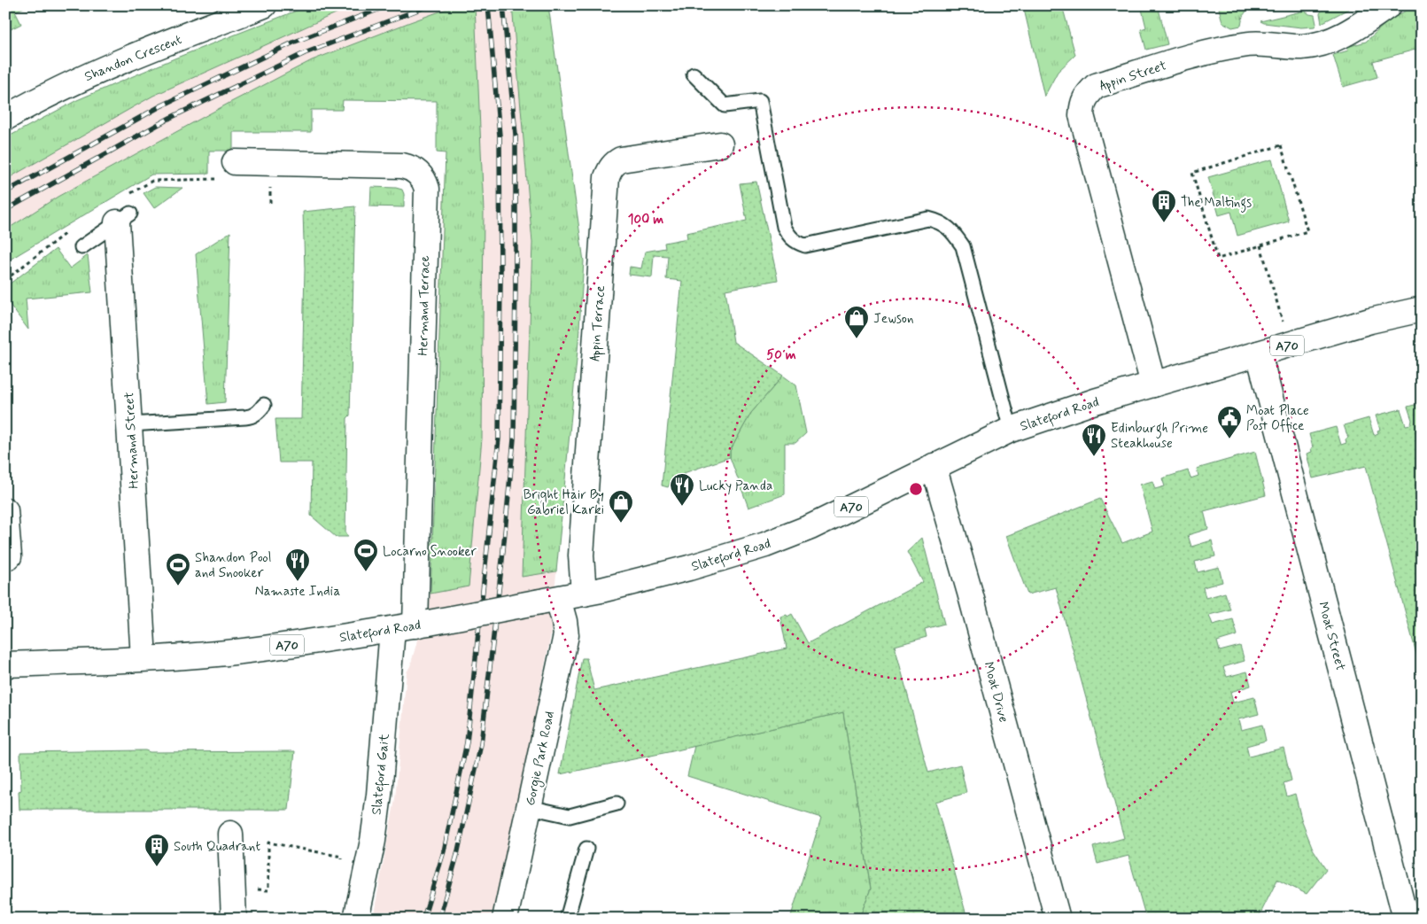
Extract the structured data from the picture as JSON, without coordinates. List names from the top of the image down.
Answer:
{
  "streets": {
    "street": [
      "Shandon Crescent",
      "Appin Street",
      "Hermand Terrace",
      "Appin Terrace",
      "A70",
      "Slateford Road",
      "Hermand Street",
      "Moat Street",
      "Moat Drive",
      "Gorgie Park Road",
      "Slateford Gait"
    ]
  },
  "crossings": [
    ["Appin Street", "Slateford Road"],
    ["Hermand Terrace", "Slateford Road"],
    ["Hermand Terrace", "Slateford Gait"],
    ["Appin Terrace", "Slateford Road"],
    ["Slateford Road", "Hermand Street"],
    ["Slateford Road", "Moat Street"],
    ["Slateford Road", "Moat Drive"],
    ["Slateford Road", "Gorgie Park Road"],
    ["Slateford Road", "Slateford Gait"]
  ],
  "places": {
    "building": ["The Maltings", "South Quadrant"],
    "shop": ["Jewson", "Bright Hair By Gabriel Karki"],
    "public building": ["Moat Place Post Office"],
    "restaurant": ["Edinburgh Prime Steakhouse", "Lucky Panda", "Namaste India"],
    "sports": ["Locarno Snooker", "Shandon Pool and Snooker"]
  },
  "rings": ["100 m", "50 m"]
}
